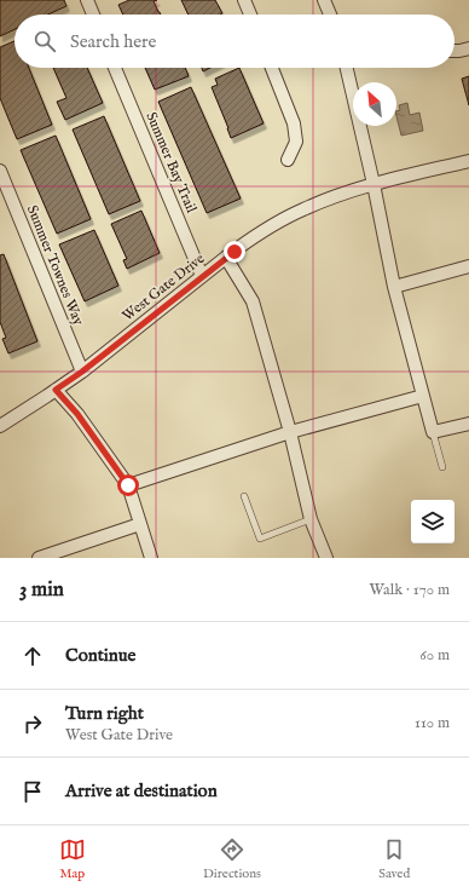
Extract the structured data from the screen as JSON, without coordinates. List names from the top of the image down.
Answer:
{
  "streets": {
    "street": ["Summer Bay Trail", "Summer Townes Way", "West Gate Drive"]
  },
  "crossings": [
    ["Summer Bay Trail", "West Gate Drive"],
    ["Summer Townes Way", "West Gate Drive"]
  ],
  "north": "top left",
  "page": {
    "search": "Search here",
    "heading": ["3 min", "Walk · 170 m"],
    "list": [
      ["Continue", "60 m"],
      ["Turn right", "West Gate Drive", "110 m"],
      "Arrive at destination"
    ],
    "nav": ["Map", "Directions", "Saved"]
  }
}
